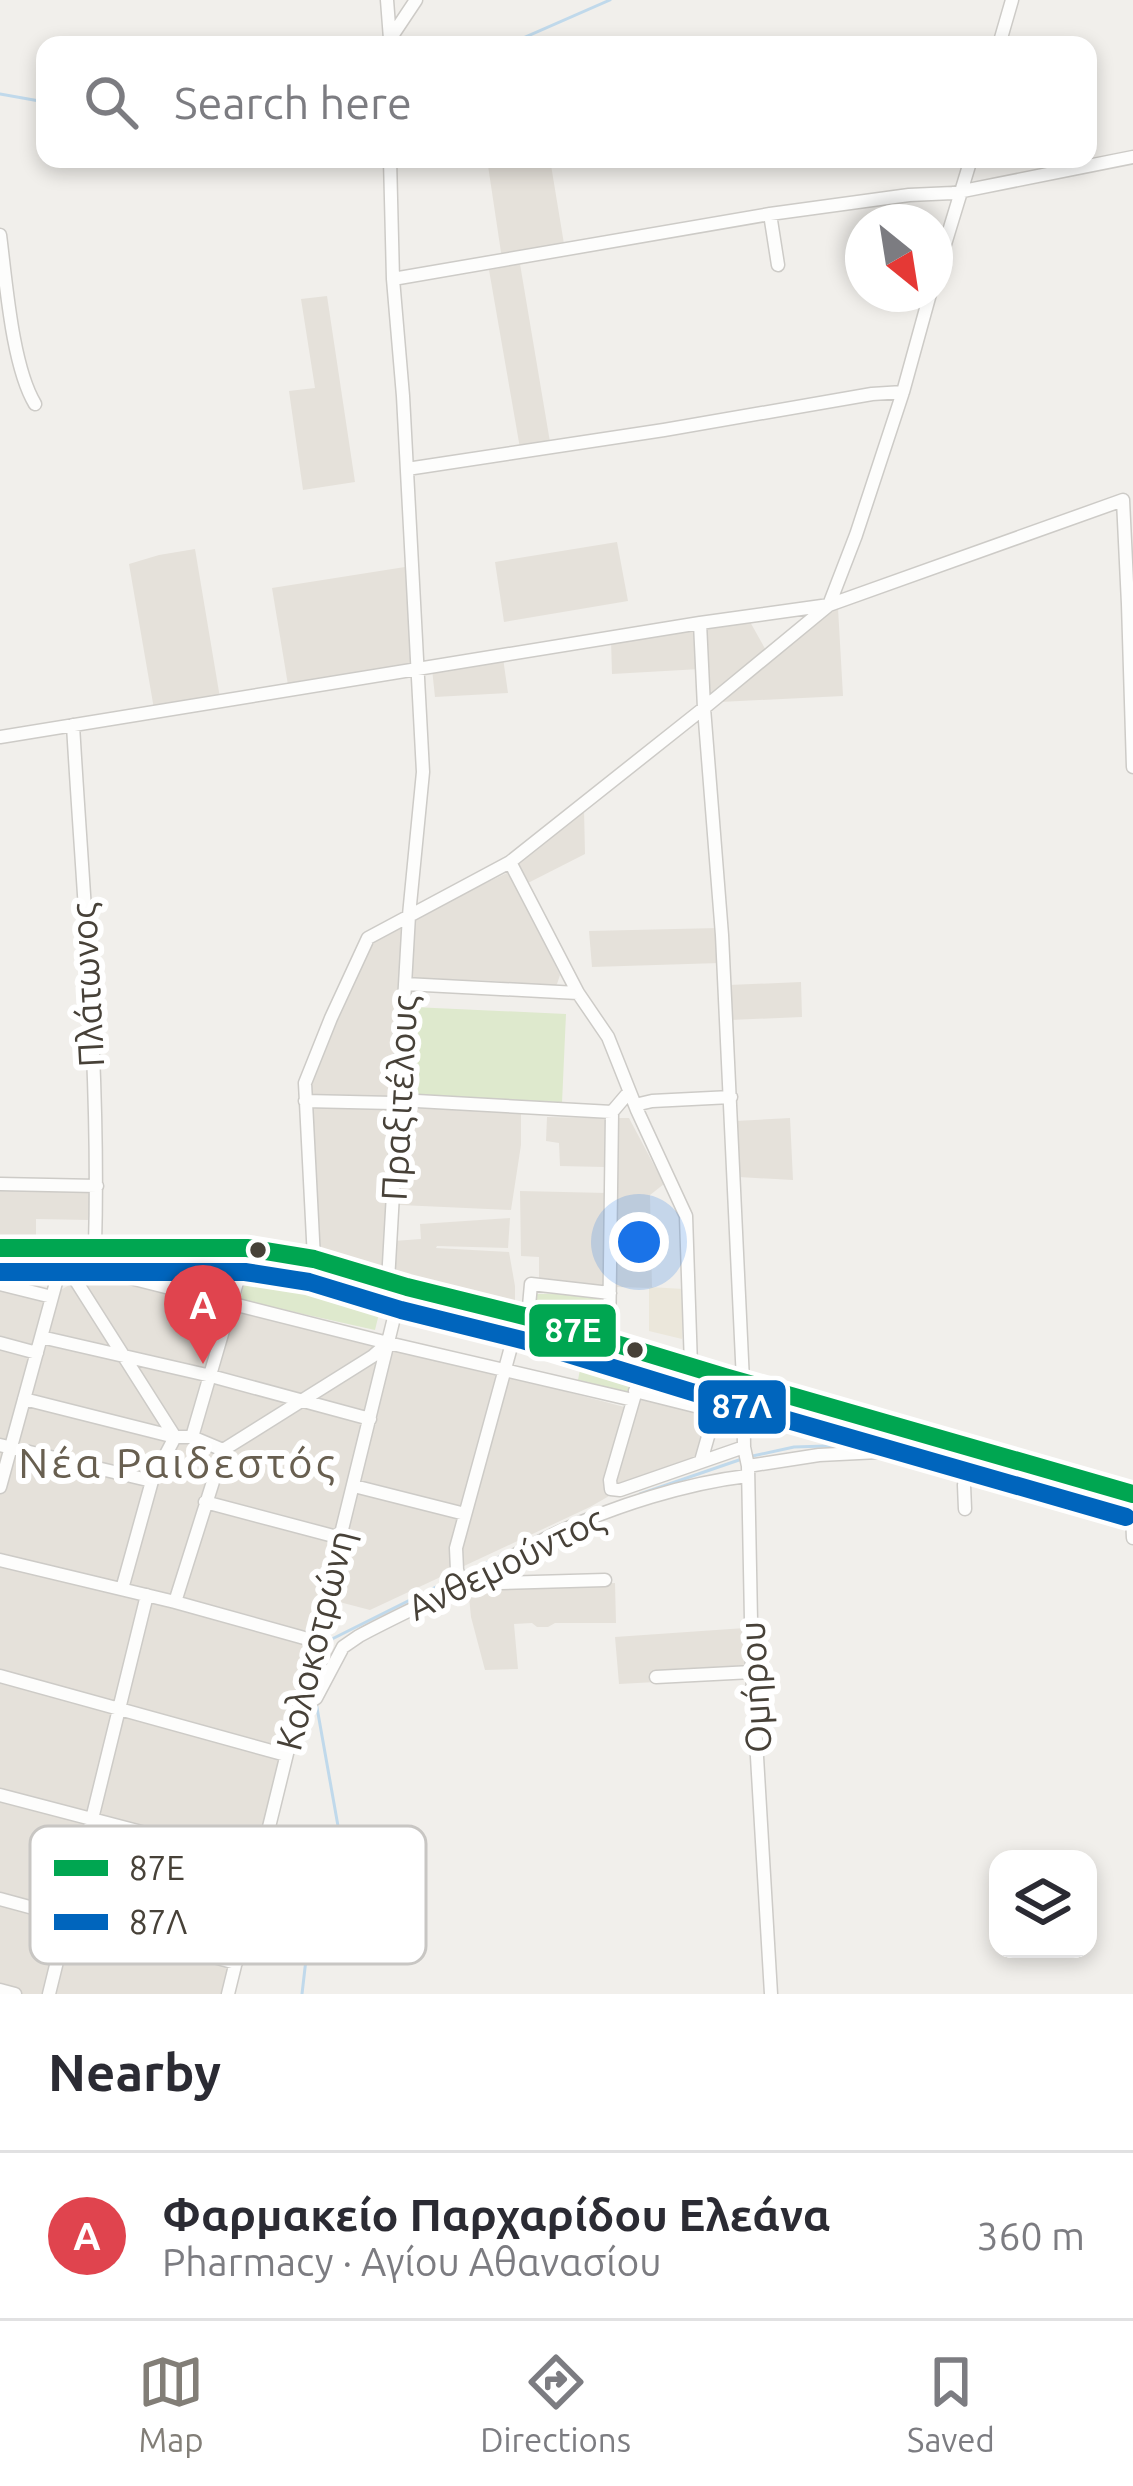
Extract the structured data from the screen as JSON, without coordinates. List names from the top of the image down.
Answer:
{
  "streets": {
    "street": [
      "Πλάτωνος",
      "Πραξιτέλους",
      "Ανθεμούντος",
      "Κολοκοτρώνη",
      "Ομήρου"
    ]
  },
  "crossings": [
    ["Πραξιτέλους", "Κολοκοτρώνη"],
    ["Ανθεμούντος", "Κολοκοτρώνη"],
    ["Ανθεμούντος", "Ομήρου"]
  ],
  "districts": ["Νέα Ραιδεστός"],
  "lines": ["transit line 87Ε", "transit line 87Λ"],
  "legend": ["87Ε", "87Λ"],
  "north": "bottom right",
  "page": {
    "search": "Search here",
    "pins": "A",
    "heading": "Nearby",
    "list": [
      {
        "mark": "A",
        "name": "Φαρμακείο Παρχαρίδου Ελεάνα",
        "note": "Pharmacy · Αγίου Αθανασίου",
        "value": "360 m"
      }
    ],
    "nav": ["Map", "Directions", "Saved"]
  }
}
